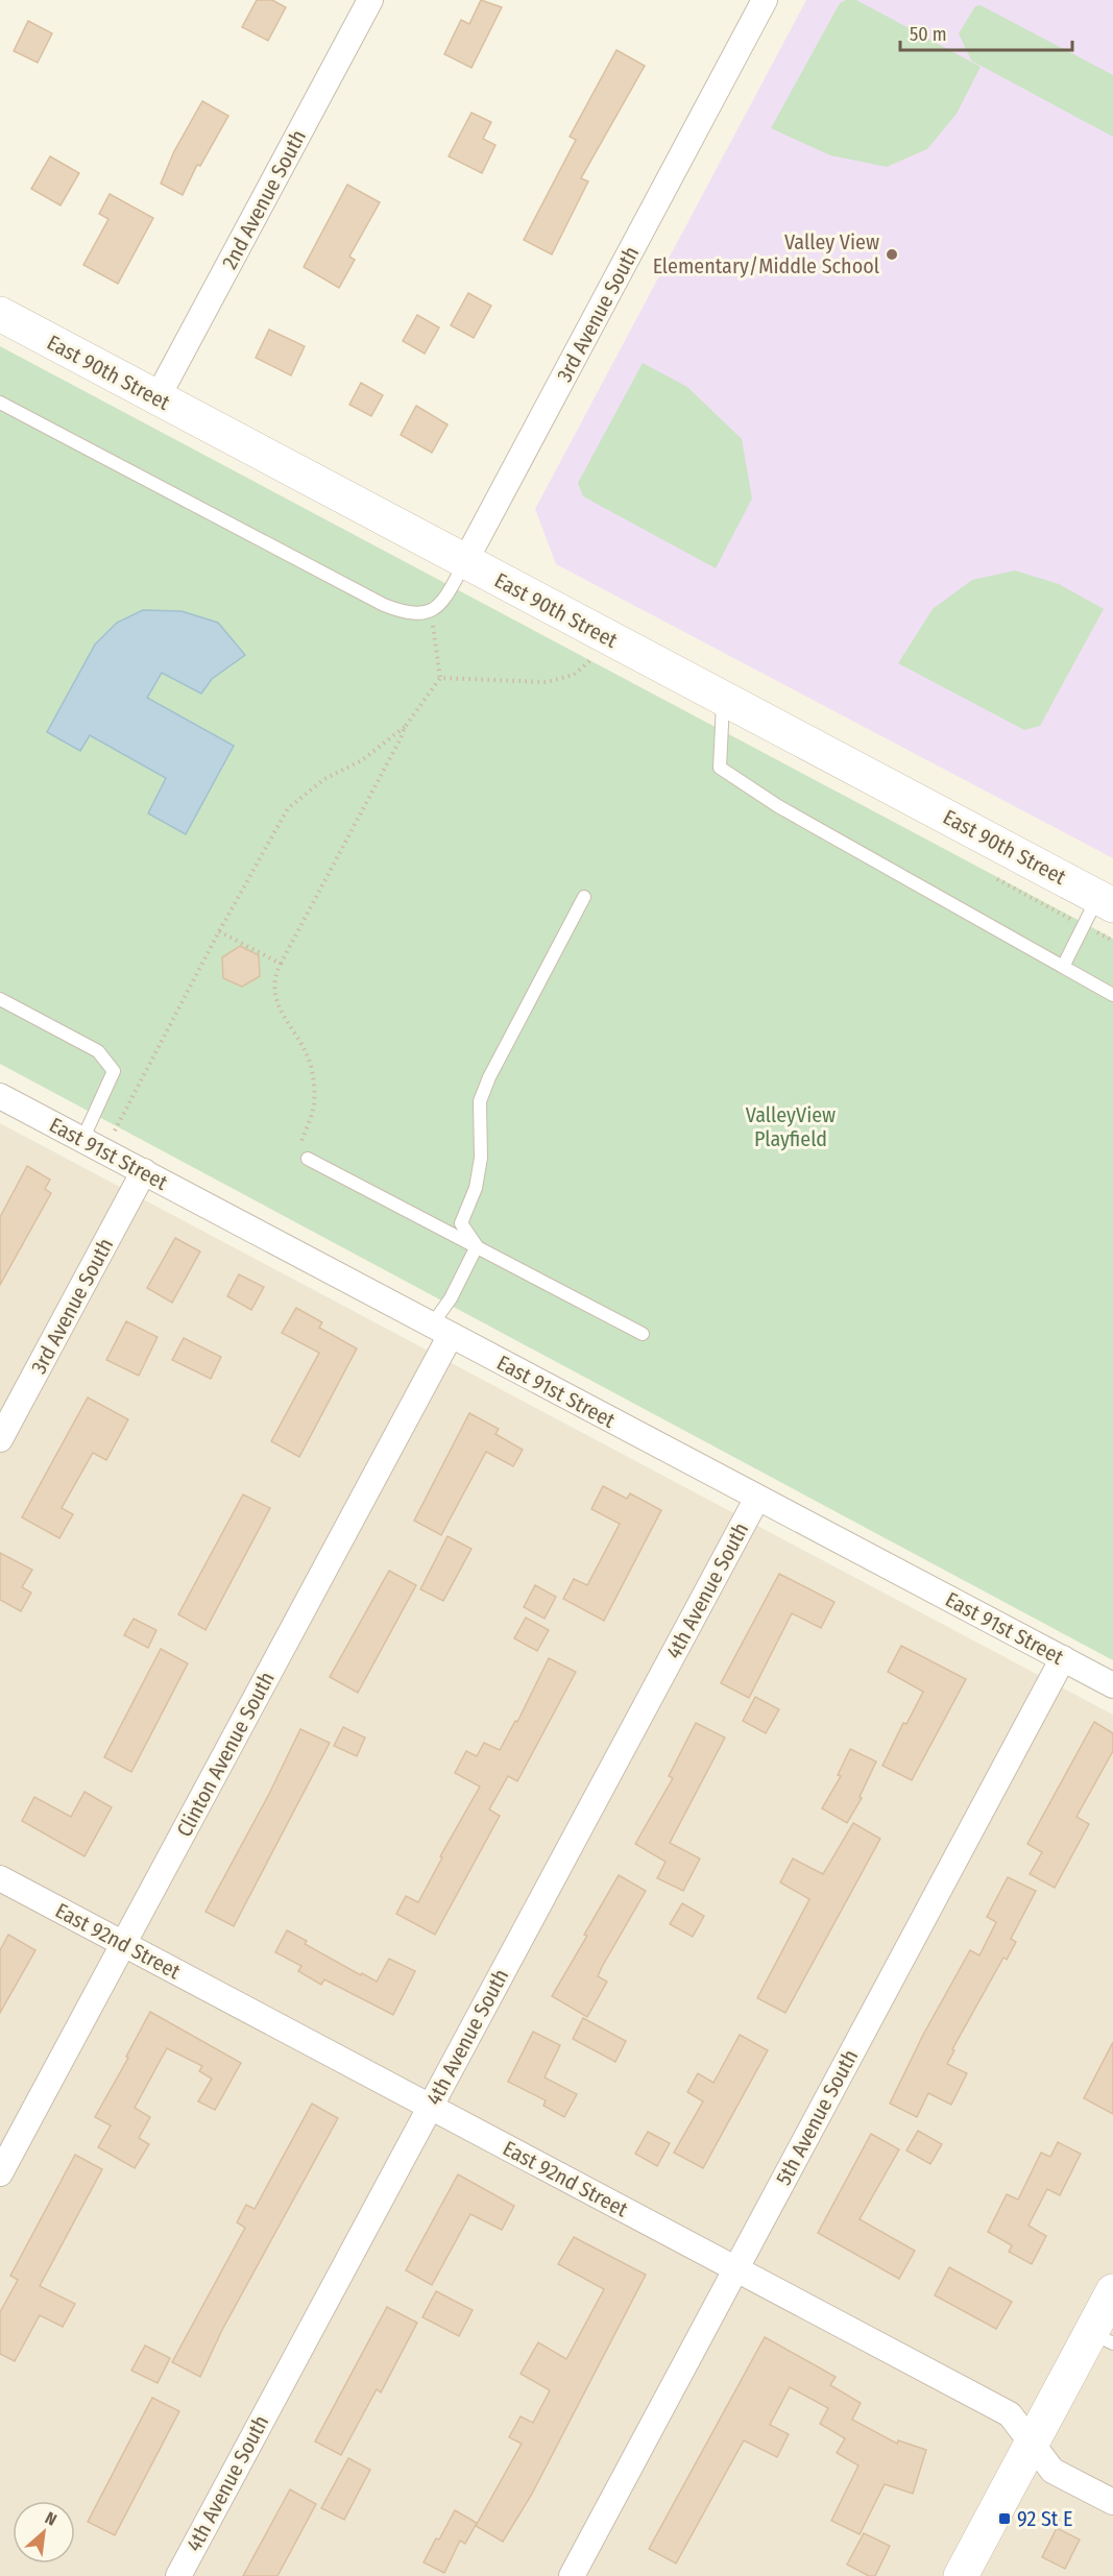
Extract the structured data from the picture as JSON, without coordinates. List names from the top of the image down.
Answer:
{
  "streets": {
    "street": [
      "2nd Avenue South",
      "3rd Avenue South",
      "East 90th Street",
      "East 91st Street",
      "4th Avenue South",
      "Clinton Avenue South",
      "East 92nd Street",
      "5th Avenue South"
    ]
  },
  "crossings": [
    ["2nd Avenue South", "East 90th Street"],
    ["3rd Avenue South", "East 90th Street"],
    ["3rd Avenue South", "East 91st Street"],
    ["East 91st Street", "4th Avenue South"],
    ["East 91st Street", "Clinton Avenue South"],
    ["East 91st Street", "5th Avenue South"],
    ["4th Avenue South", "East 92nd Street"],
    ["Clinton Avenue South", "East 92nd Street"],
    ["East 92nd Street", "5th Avenue South"]
  ],
  "parks": ["ValleyView Playfield"],
  "places": {
    "other": ["Valley View Elementary/Middle School"],
    "transit": ["92 St E"]
  },
  "scale_bar": "50 m",
  "north": "top right"
}
